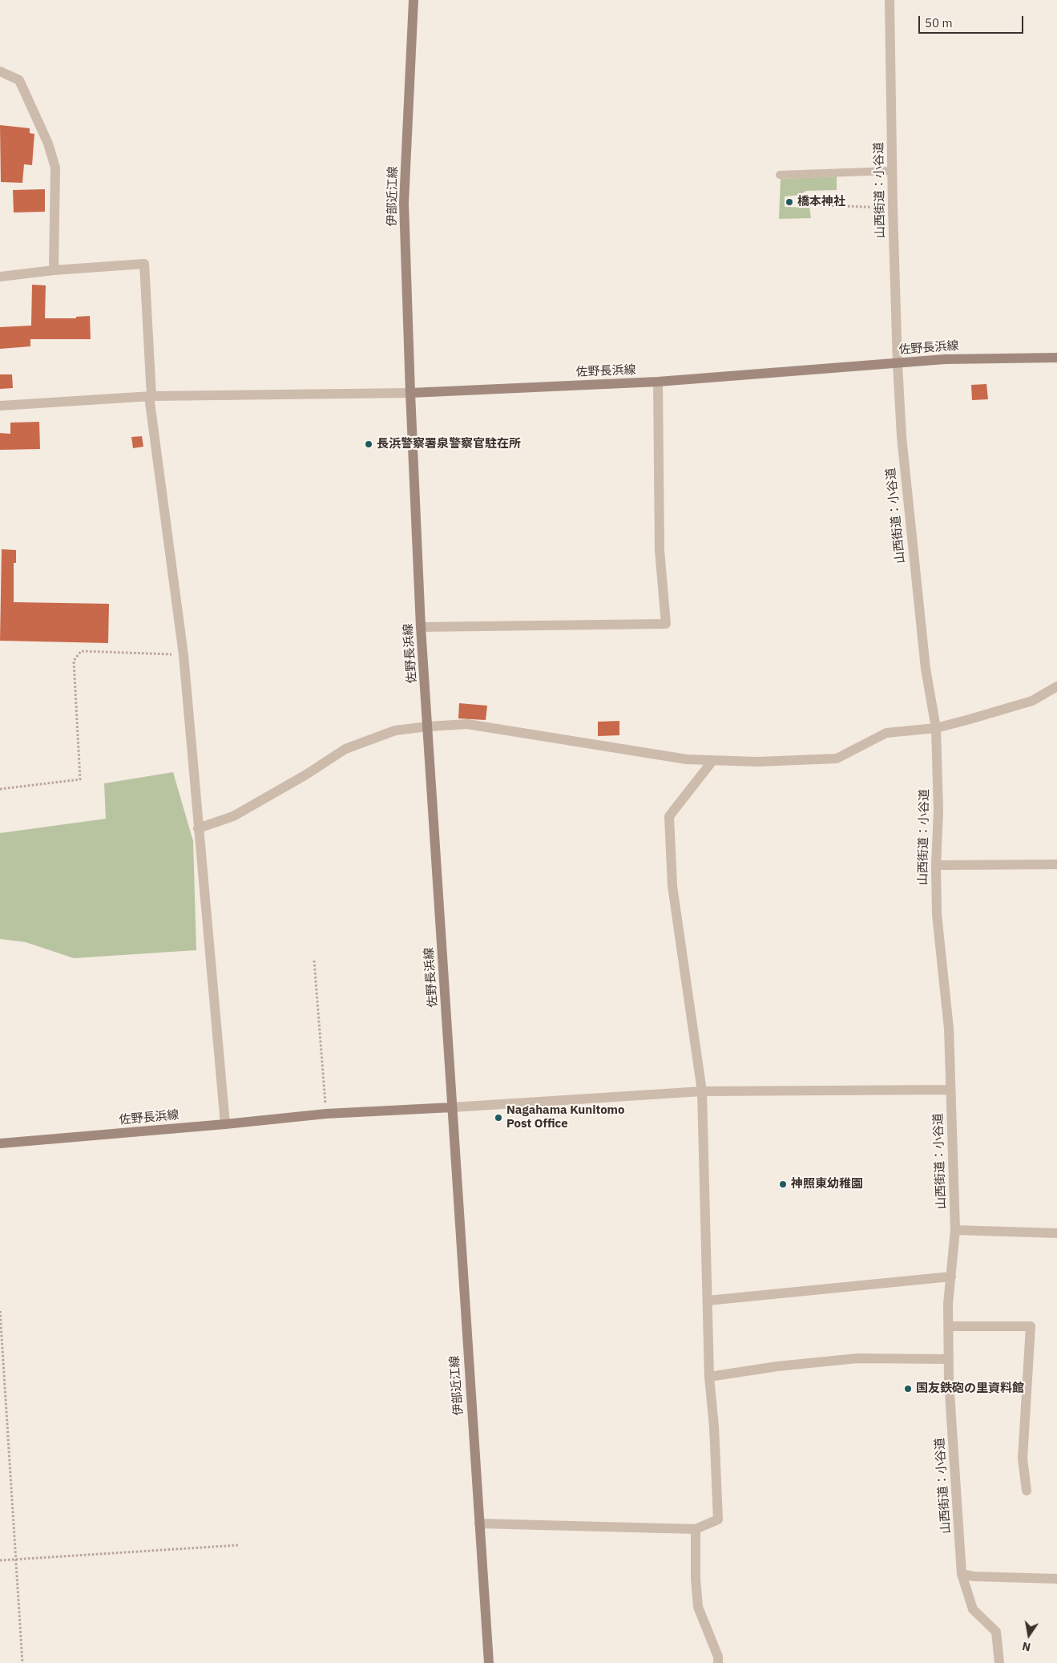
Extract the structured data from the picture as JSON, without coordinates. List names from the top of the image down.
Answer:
{
  "streets": {
    "main road": ["伊部近江線", "佐野長浜線"],
    "street": ["山西街道：小谷道"]
  },
  "crossings": [
    ["山西街道：小谷道", "佐野長浜線"],
    ["伊部近江線", "佐野長浜線"]
  ],
  "places": [
    "橋本神社",
    "長浜警察署泉警察官駐在所",
    "Nagahama Kunitomo Post Office",
    "神照東幼稚園",
    "国友鉄砲の里資料館"
  ],
  "scale_bar": "50 m",
  "north": "bottom"
}
